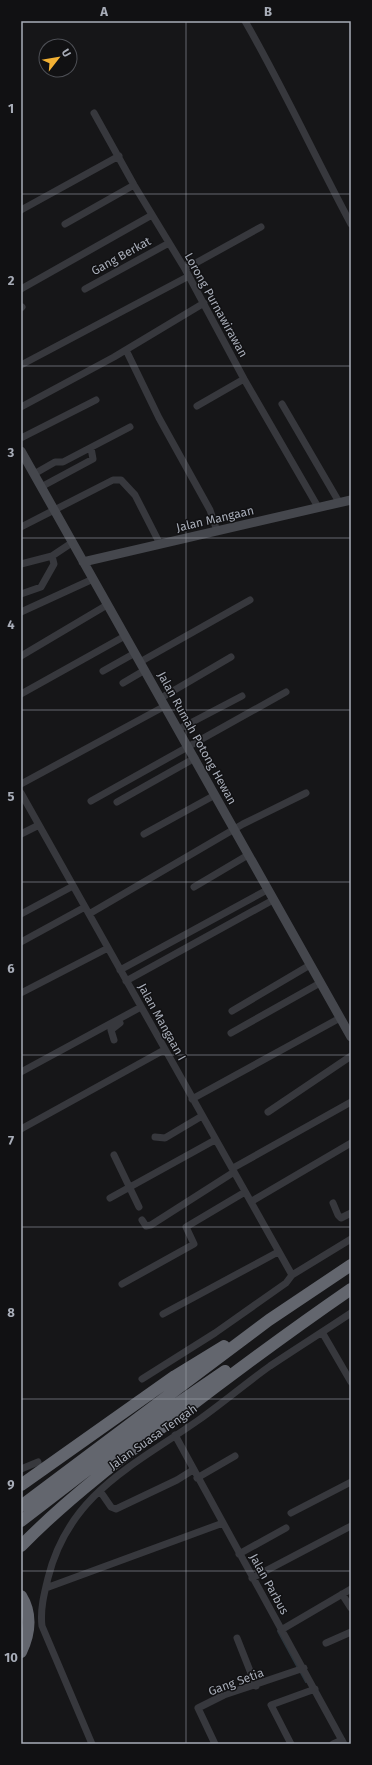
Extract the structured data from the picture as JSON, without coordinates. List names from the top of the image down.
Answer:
{
  "streets": {
    "street": [
      "Gang Berkat",
      "Lorong Purnawirawan",
      "Jalan Mangaan",
      "Jalan Rumah Potong Hewan",
      "Jalan Mangaan I",
      "Jalan Suasa Tengah",
      "Jalan Parbus",
      "Gang Setia"
    ]
  },
  "crossings": [
    ["Gang Berkat", "Lorong Purnawirawan"],
    ["Lorong Purnawirawan", "Jalan Mangaan"],
    ["Jalan Mangaan", "Jalan Rumah Potong Hewan"],
    ["Jalan Suasa Tengah", "Jalan Parbus"],
    ["Jalan Parbus", "Gang Setia"]
  ],
  "north": "top right",
  "grid": {
    "columns": ["A", "B"],
    "rows": [
      "1",
      "2",
      "3",
      "4",
      "5",
      "6",
      "7",
      "8",
      "9",
      "10"
    ]
  }
}
